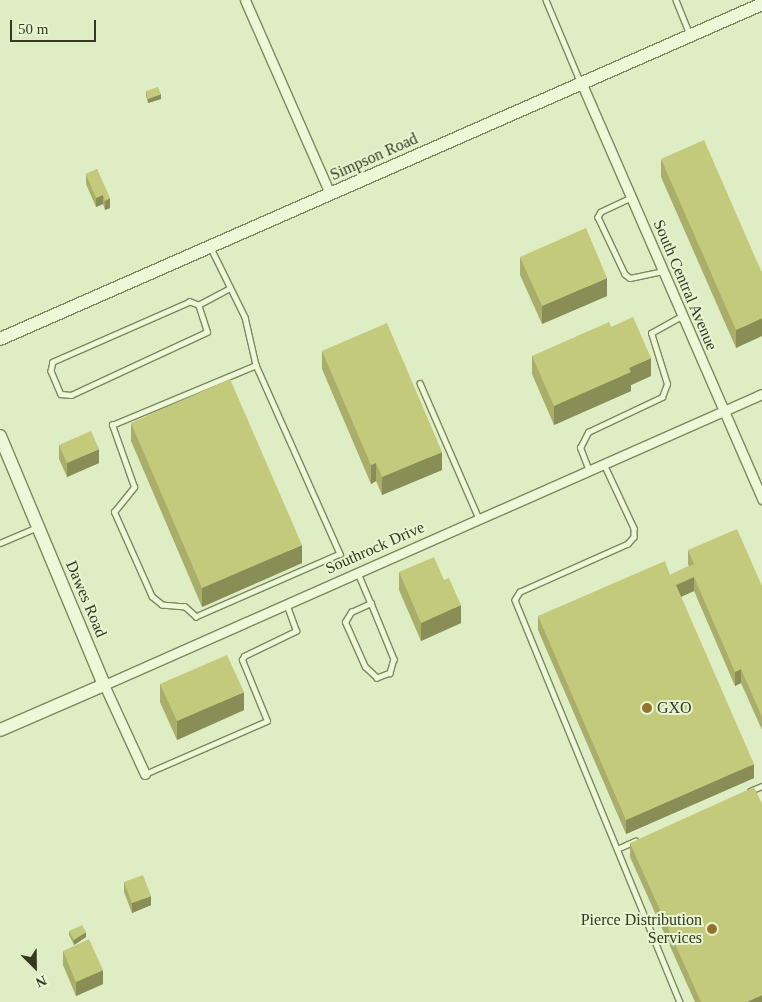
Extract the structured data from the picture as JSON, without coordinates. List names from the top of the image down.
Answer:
{
  "streets": {
    "street": [
      "Simpson Road",
      "South Central Avenue",
      "Southrock Drive",
      "Dawes Road"
    ]
  },
  "crossings": [
    ["Simpson Road", "South Central Avenue"],
    ["South Central Avenue", "Southrock Drive"],
    ["Southrock Drive", "Dawes Road"]
  ],
  "places": ["GXO", "Pierce Distribution Services"],
  "scale_bar": "50 m",
  "north": "bottom right"
}
